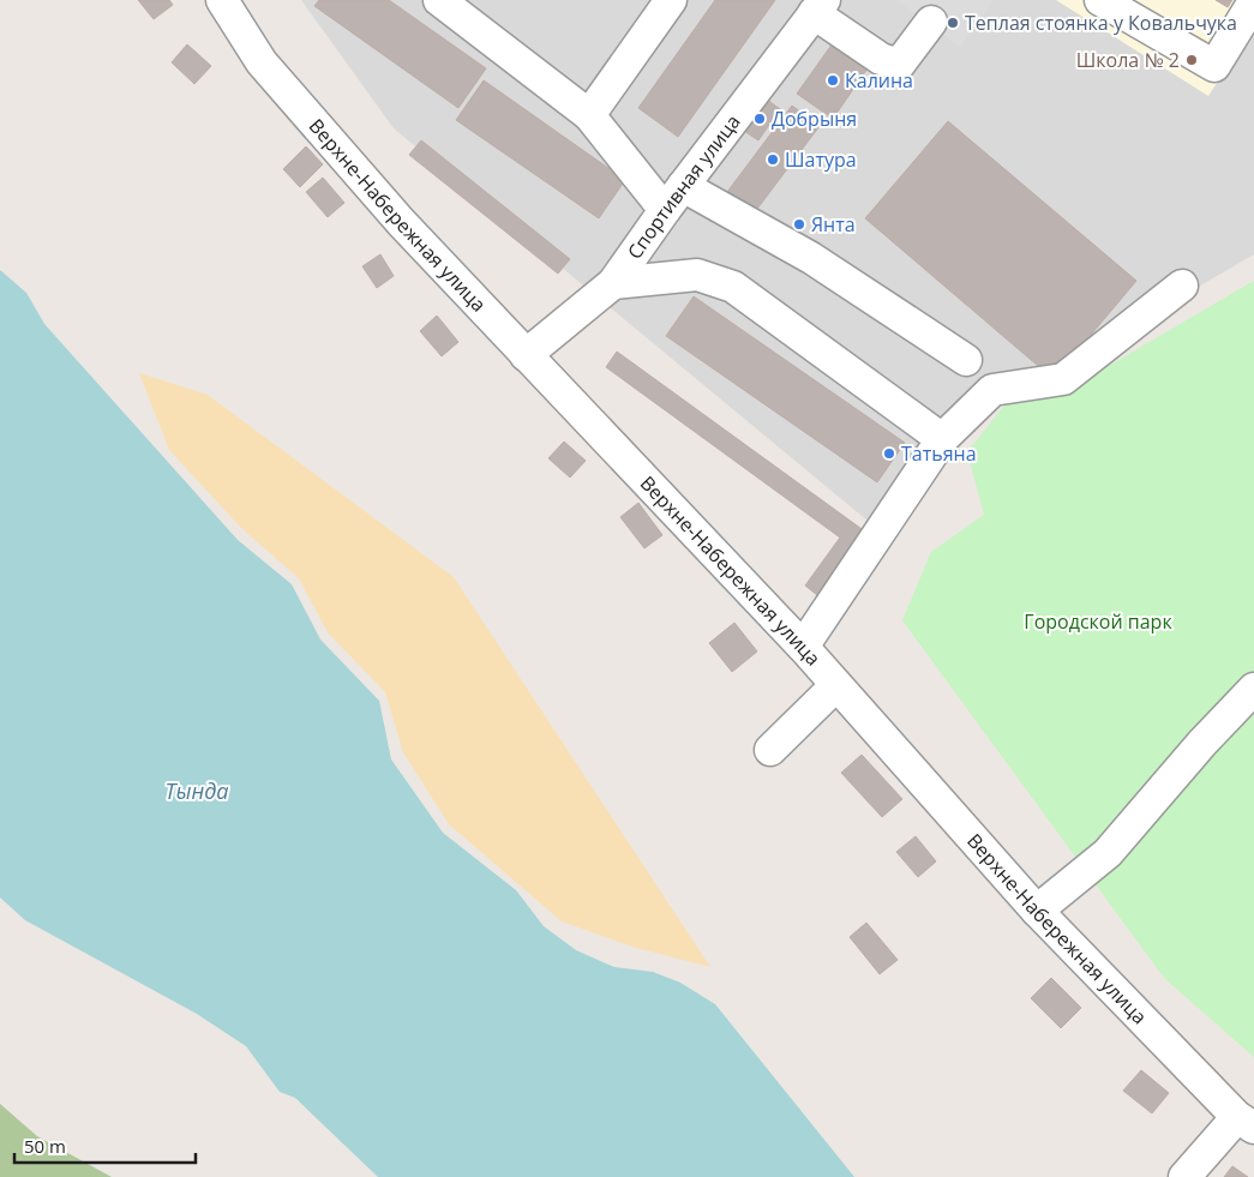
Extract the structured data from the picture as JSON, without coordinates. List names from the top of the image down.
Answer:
{
  "streets": {
    "street": ["Спортивная улица", "Верхне-Набережная улица"]
  },
  "crossings": [
    ["Спортивная улица", "Верхне-Набережная улица"]
  ],
  "water": ["Тында"],
  "parks": ["Городской парк"],
  "places": [
    "Теплая стоянка у Ковальчука",
    "Школа № 2",
    "Калина",
    "Добрыня",
    "Шатура",
    "Янта",
    "Татьяна"
  ],
  "scale_bar": "50 m"
}
